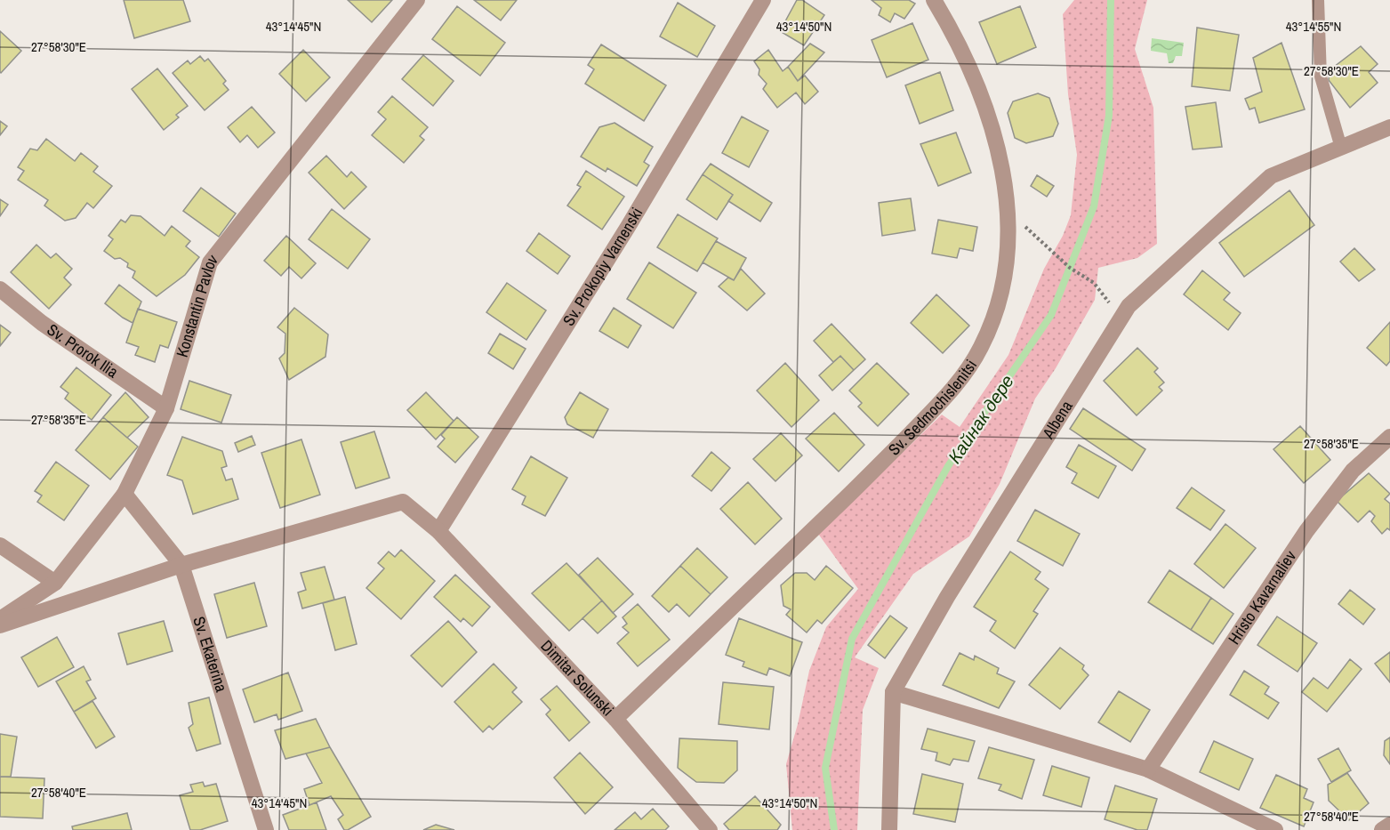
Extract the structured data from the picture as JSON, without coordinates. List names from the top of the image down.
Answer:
{
  "streets": {
    "street": [
      "Sv. Prokopiy Varnenski",
      "Konstantin Pavlov",
      "Sv. Prorok Ilia",
      "Sv. Sedmochislenitsi",
      "Albena",
      "Hristo Kavarnaliev",
      "Sv. Ekaterina",
      "Dimitar Solunski"
    ]
  },
  "crossings": [
    ["Sv. Prokopiy Varnenski", "Dimitar Solunski"],
    ["Konstantin Pavlov", "Sv. Prorok Ilia"],
    ["Konstantin Pavlov", "Sv. Ekaterina"],
    ["Sv. Sedmochislenitsi", "Dimitar Solunski"],
    ["Sv. Ekaterina", "Dimitar Solunski"]
  ],
  "water": ["Кайнак дере"],
  "coordinates": [
    "43°14'45\"N",
    "43°14'50\"N",
    "43°14'55\"N",
    "27°58'30\"E",
    "27°58'35\"E",
    "27°58'40\"E"
  ]
}
